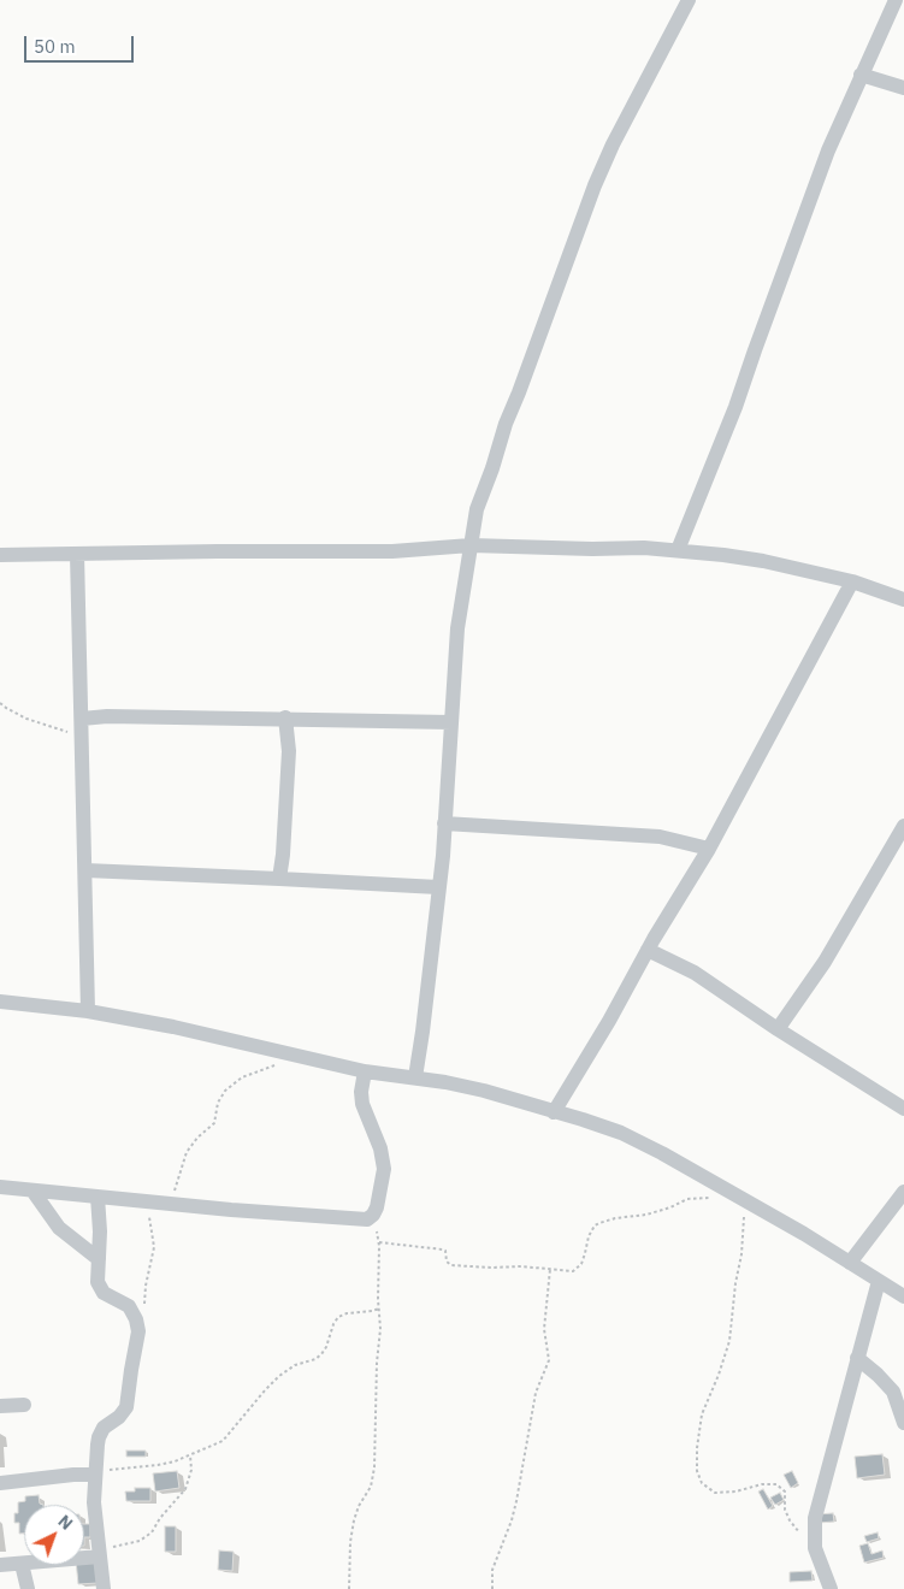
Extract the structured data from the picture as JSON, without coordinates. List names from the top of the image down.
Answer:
{
  "scale_bar": "50 m",
  "north": "top right"
}
